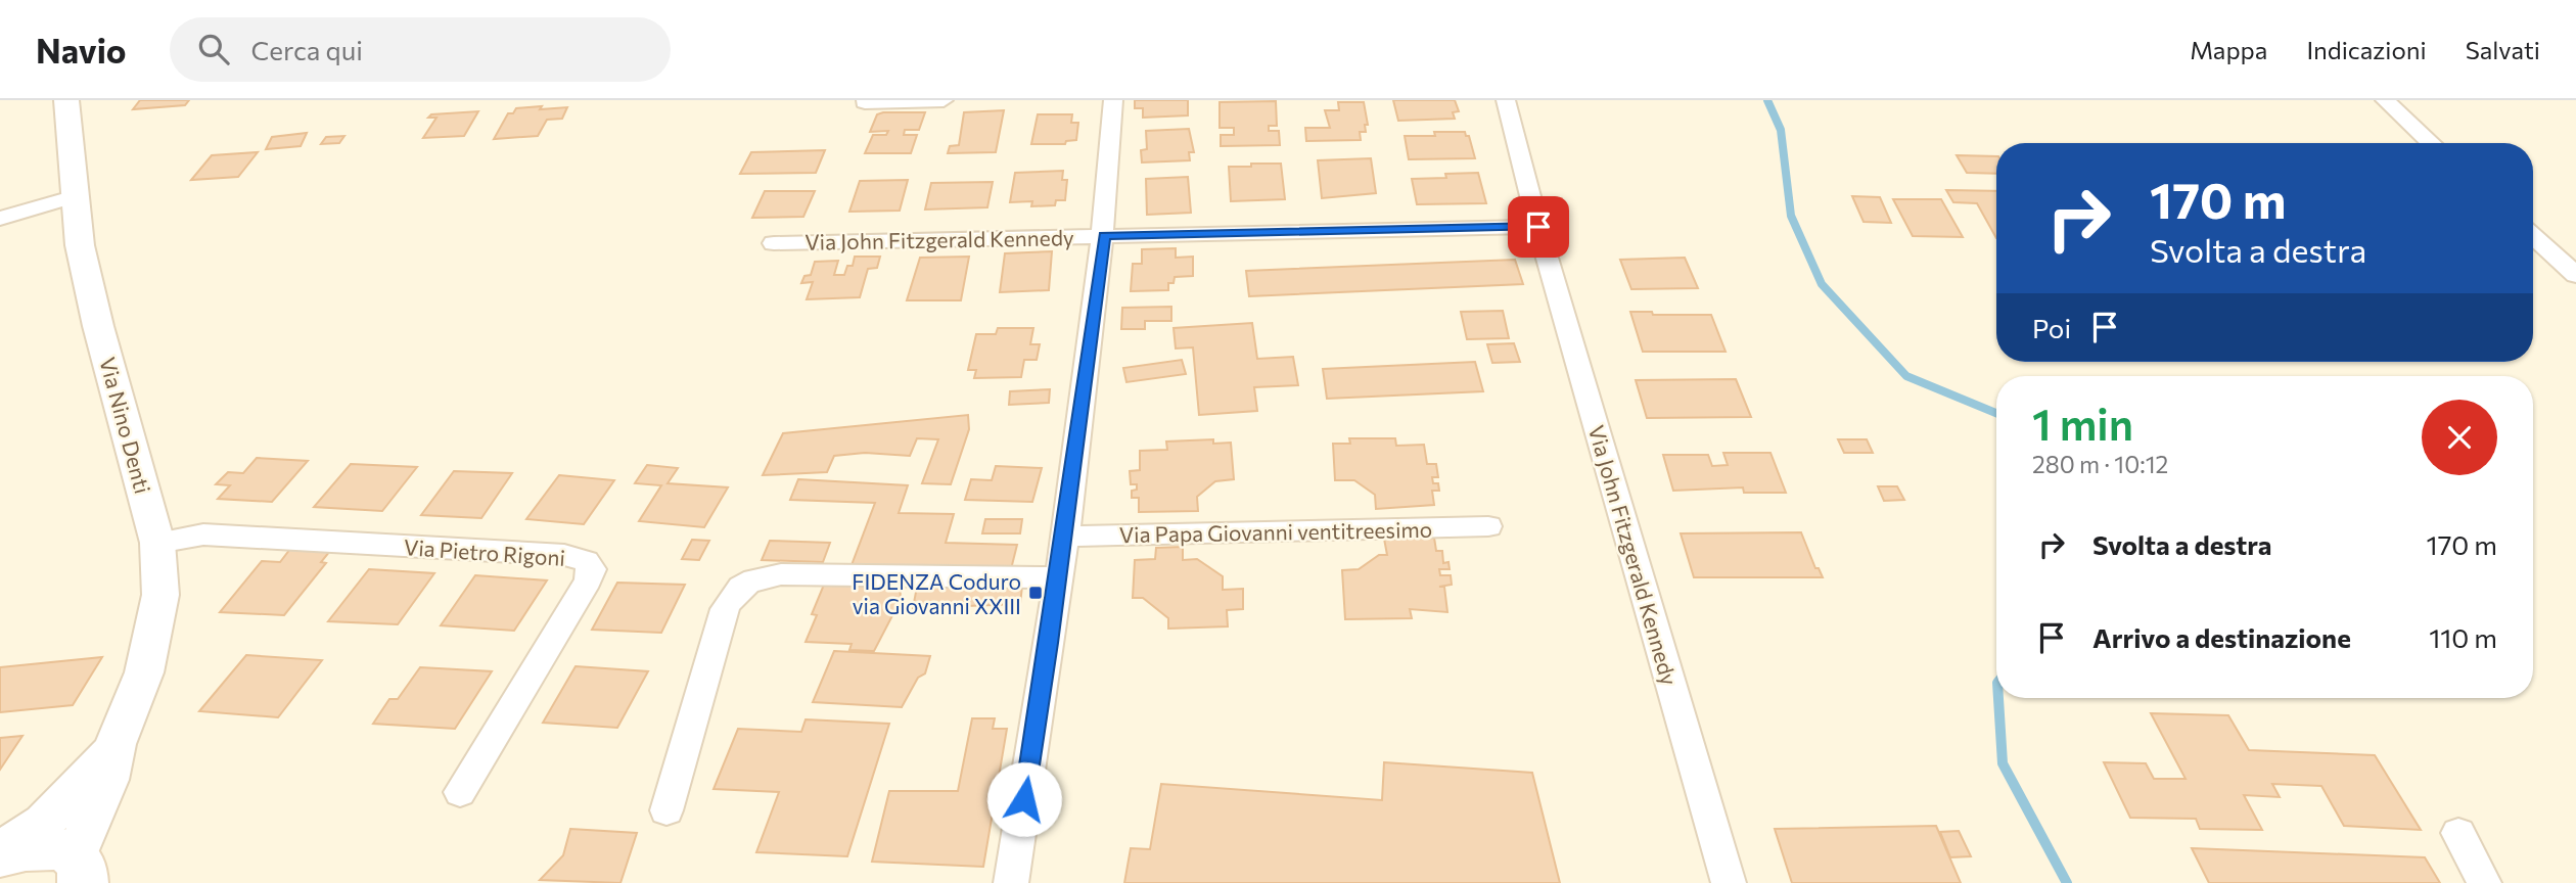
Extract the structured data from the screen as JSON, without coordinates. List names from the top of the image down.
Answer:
{
  "streets": {
    "street": [
      "Via John Fitzgerald Kennedy",
      "Via Nino Denti",
      "Via Papa Giovanni ventitreesimo",
      "Via Pietro Rigoni"
    ]
  },
  "crossings": [
    ["Via Nino Denti", "Via Pietro Rigoni"]
  ],
  "places": {
    "transit": ["FIDENZA Coduro via Giovanni XXIII"]
  },
  "page": {
    "header": "Navio",
    "search": "Cerca qui",
    "nav": ["Mappa", "Indicazioni", "Salvati"],
    "turn": ["170 m", "Svolta a destra"],
    "then": "Poi",
    "heading": ["1 min", "280 m · 10:12"],
    "list": [
      {
        "name": "Svolta a destra",
        "value": "170 m"
      },
      {
        "name": "Arrivo a destinazione",
        "value": "110 m"
      }
    ]
  }
}
